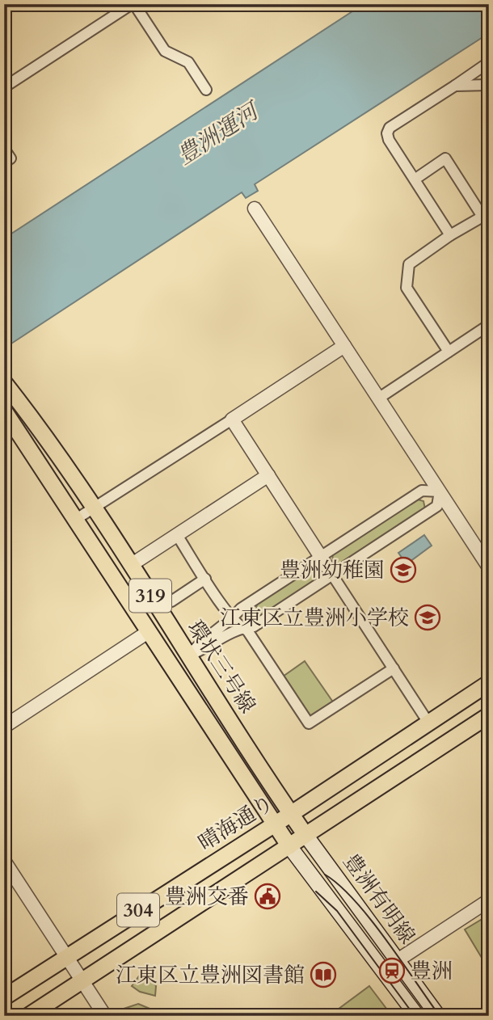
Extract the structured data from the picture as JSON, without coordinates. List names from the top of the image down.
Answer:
{
  "streets": {
    "main road": [
      "319",
      "環状三号線",
      "晴海通り",
      "豊洲有明線",
      "304"
    ]
  },
  "crossings": [
    ["環状三号線", "晴海通り"],
    ["環状三号線", "豊洲有明線"],
    ["環状三号線", "304"],
    ["豊洲有明線", "304"]
  ],
  "water": ["豊洲運河"],
  "places": {
    "school or university": ["豊洲幼稚園", "江東区立豊洲小学校"],
    "public building": ["豊洲交番"],
    "station": ["豊洲"],
    "library": ["江東区立豊洲図書館"]
  }
}
